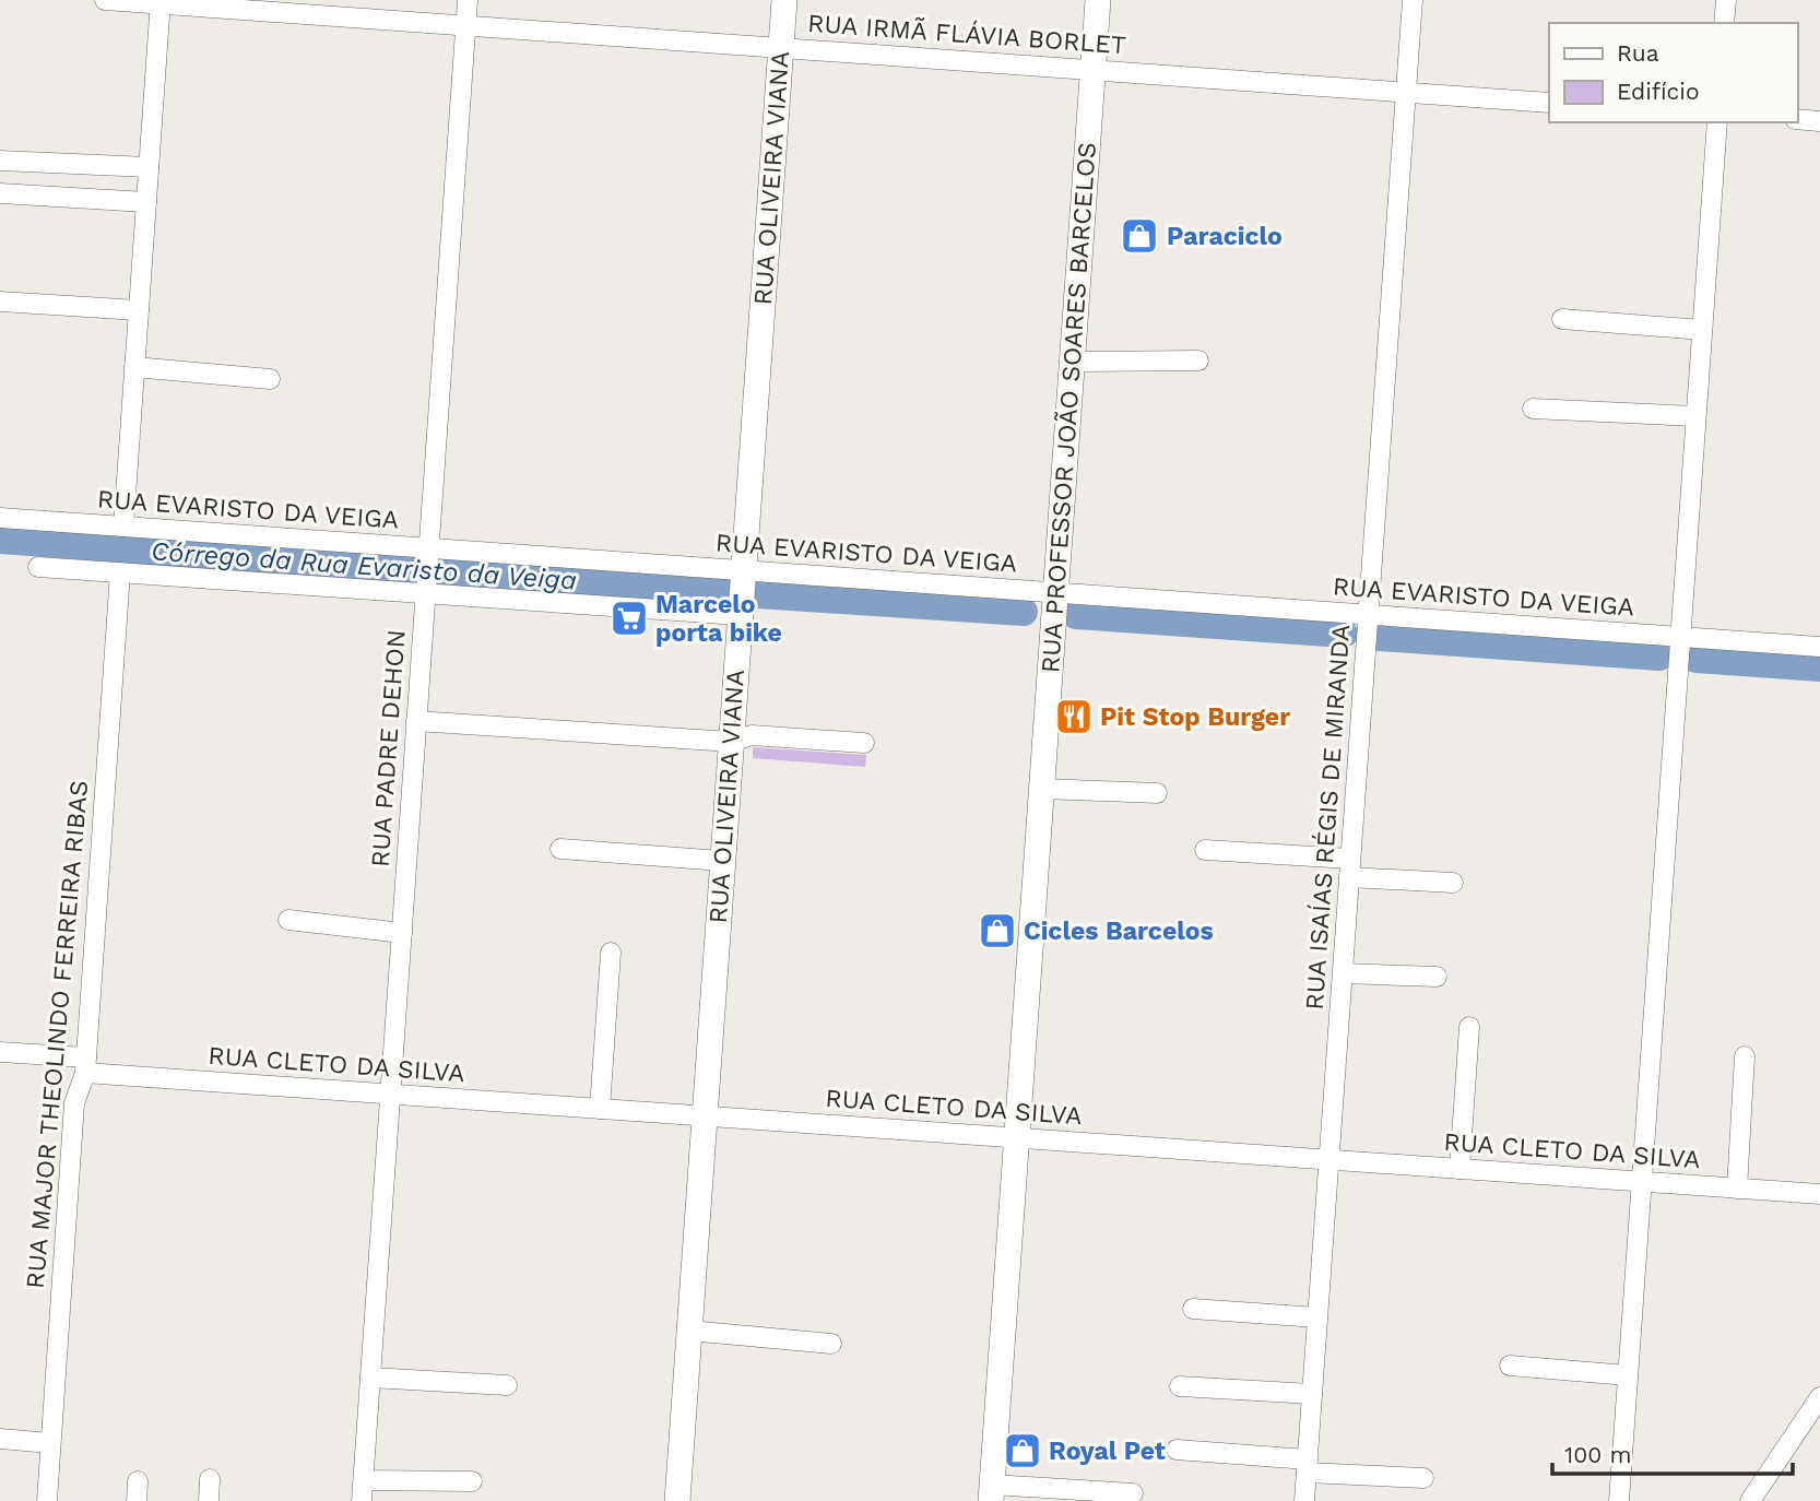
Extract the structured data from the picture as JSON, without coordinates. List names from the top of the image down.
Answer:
{
  "streets": {
    "main road": ["RUA OLIVEIRA VIANA", "RUA PROFESSOR JOÃO SOARES BARCELOS"],
    "street": [
      "RUA IRMÃ FLÁVIA BORLET",
      "RUA EVARISTO DA VEIGA",
      "RUA PADRE DEHON",
      "RUA ISAÍAS RÉGIS DE MIRANDA",
      "RUA MAJOR THEOLINDO FERREIRA RIBAS",
      "RUA CLETO DA SILVA"
    ]
  },
  "crossings": [
    ["RUA IRMÃ FLÁVIA BORLET", "RUA OLIVEIRA VIANA"],
    ["RUA IRMÃ FLÁVIA BORLET", "RUA PROFESSOR JOÃO SOARES BARCELOS"],
    ["RUA IRMÃ FLÁVIA BORLET", "RUA PADRE DEHON"],
    ["RUA IRMÃ FLÁVIA BORLET", "RUA ISAÍAS RÉGIS DE MIRANDA"],
    ["RUA OLIVEIRA VIANA", "RUA EVARISTO DA VEIGA"],
    ["RUA OLIVEIRA VIANA", "RUA CLETO DA SILVA"],
    ["RUA PROFESSOR JOÃO SOARES BARCELOS", "RUA EVARISTO DA VEIGA"],
    ["RUA PROFESSOR JOÃO SOARES BARCELOS", "RUA CLETO DA SILVA"],
    ["RUA EVARISTO DA VEIGA", "RUA PADRE DEHON"],
    ["RUA EVARISTO DA VEIGA", "RUA ISAÍAS RÉGIS DE MIRANDA"],
    ["RUA PADRE DEHON", "RUA CLETO DA SILVA"],
    ["RUA ISAÍAS RÉGIS DE MIRANDA", "RUA CLETO DA SILVA"],
    ["RUA MAJOR THEOLINDO FERREIRA RIBAS", "RUA CLETO DA SILVA"]
  ],
  "water": ["Córrego da Rua Evaristo da Veiga"],
  "places": {
    "shop": ["Paraciclo", "Cicles Barcelos", "Royal Pet"],
    "supermarket": ["Marcelo porta bike"],
    "restaurant": ["Pit Stop Burger"]
  },
  "legend": ["Rua", "Edifício"],
  "scale_bar": "100 m"
}
